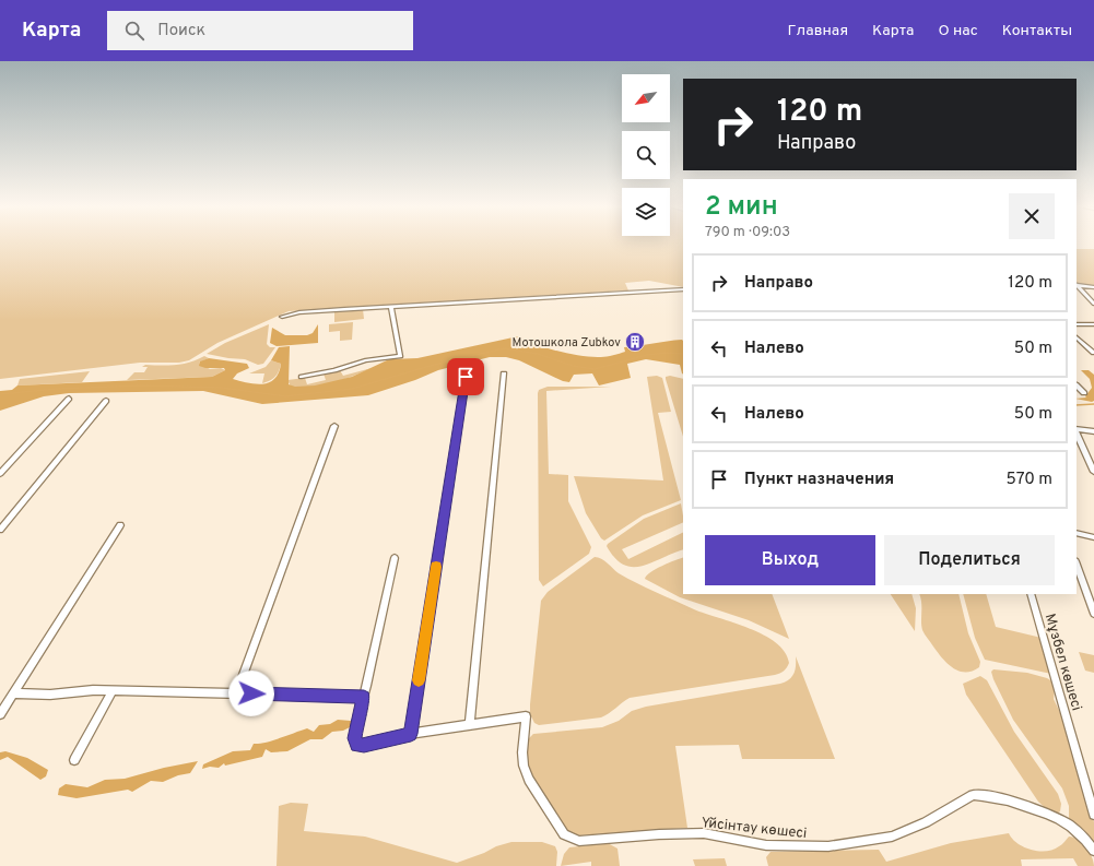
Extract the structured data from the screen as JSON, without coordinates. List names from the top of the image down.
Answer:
{
  "streets": {
    "street": ["Мұзбел көшесі", "Үйсінтау көшесі"]
  },
  "places": {
    "building": ["Мотошкола Zubkov"]
  },
  "north": "bottom left",
  "page": {
    "header": "Карта",
    "search": "Поиск",
    "nav": [
      "Главная",
      "Карта",
      "О нас",
      "Контакты"
    ],
    "turn": ["120 m", "Направо"],
    "heading": ["2 мин", "790 m · 09:03"],
    "list": [
      {
        "name": "Направо",
        "value": "120 m"
      },
      {
        "name": "Налево",
        "value": "50 m"
      },
      {
        "name": "Налево",
        "value": "50 m"
      },
      {
        "name": "Пункт назначения",
        "value": "570 m"
      }
    ],
    "buttons": ["Выход", "Поделиться"]
  }
}
